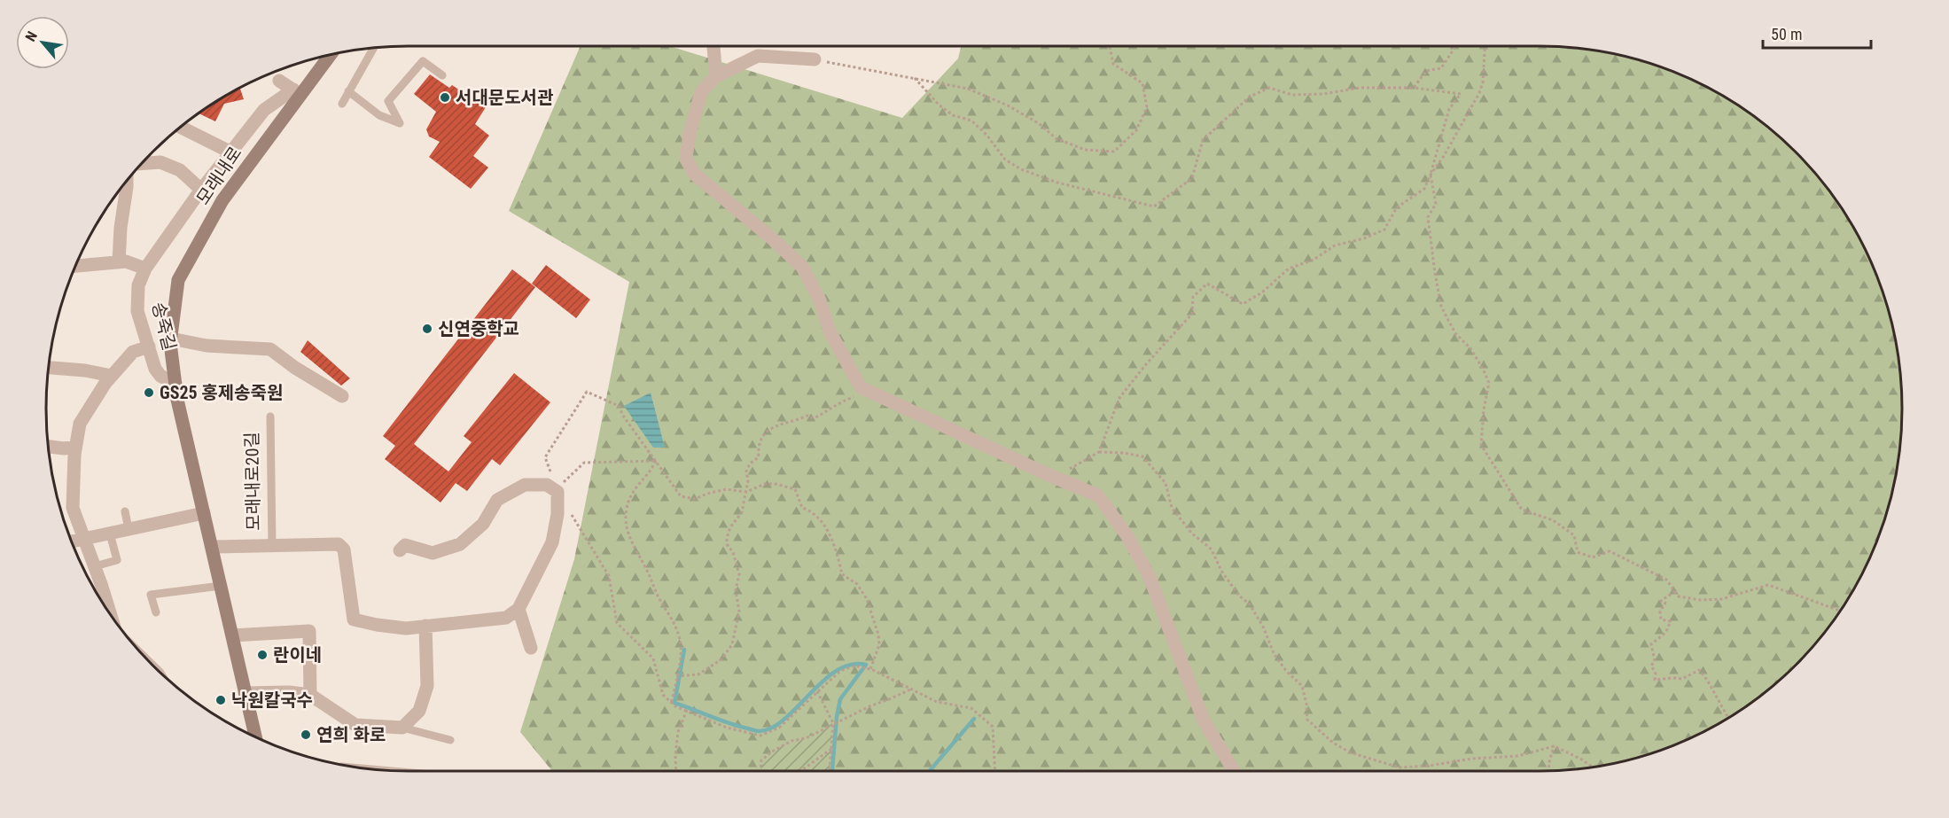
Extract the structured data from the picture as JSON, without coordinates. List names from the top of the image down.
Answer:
{
  "streets": {
    "main road": ["모래내로"],
    "street": ["송죽길", "모래내로20길"]
  },
  "crossings": [
    ["모래내로", "송죽길"],
    ["모래내로", "모래내로20길"]
  ],
  "places": [
    "서대문도서관",
    "신연중학교",
    "GS25 홍제송죽원",
    "란이네",
    "낙원칼국수",
    "연희 화로"
  ],
  "scale_bar": "50 m",
  "north": "top left"
}
